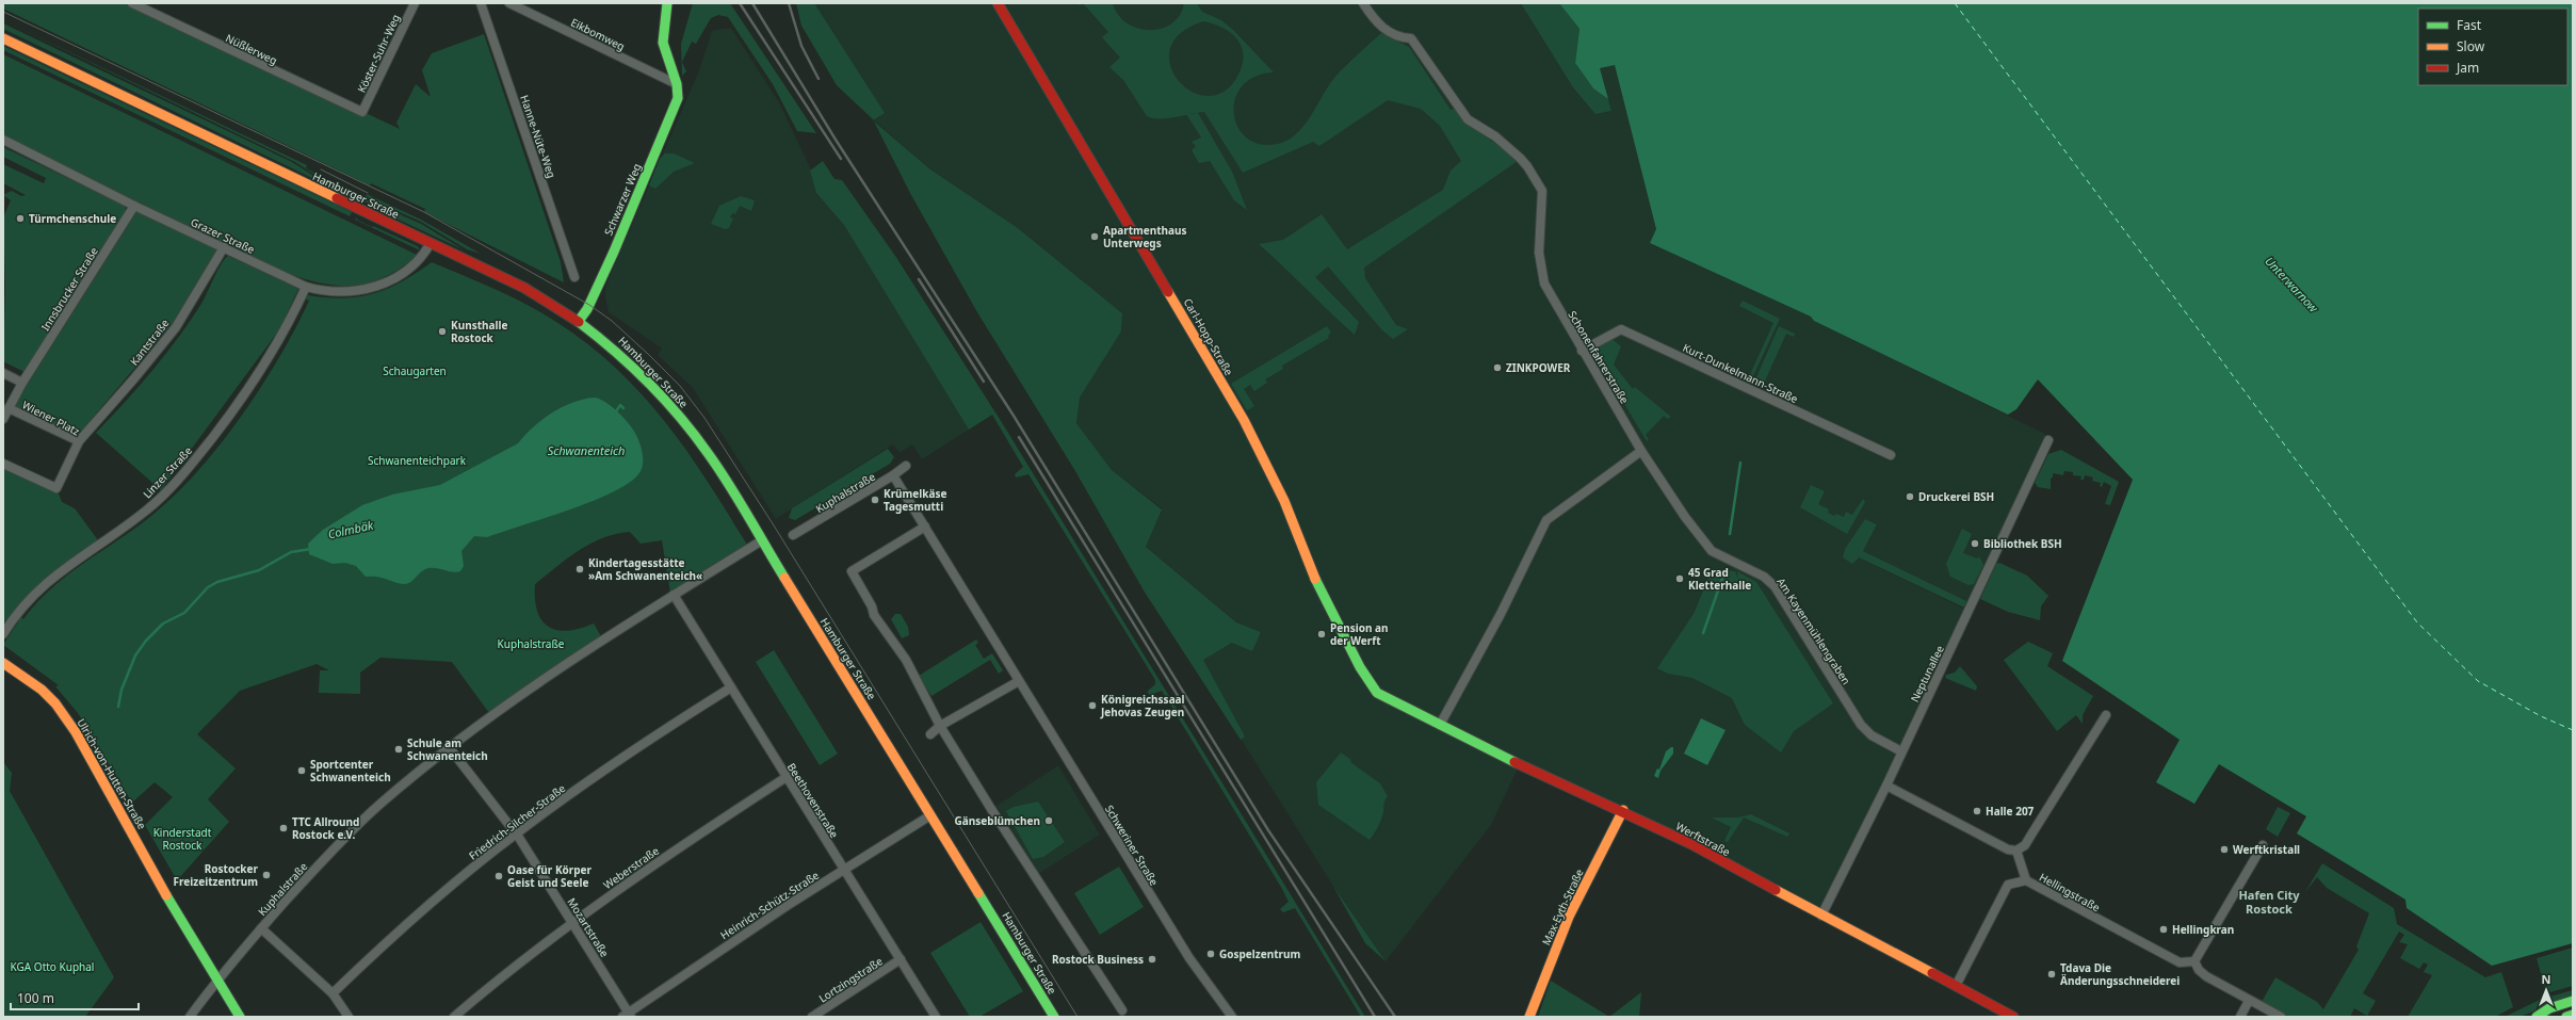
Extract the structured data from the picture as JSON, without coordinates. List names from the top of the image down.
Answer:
{
  "streets": {
    "street": [
      "Eikbomweg",
      "Nüßlerweg",
      "Köster-Suhr-Weg",
      "Hanne-Nüte-Weg",
      "Hamburger Straße",
      "Schwarzer Weg",
      "Grazer Straße",
      "Innsbrucker Straße",
      "Carl-Hopp-Straße",
      "Kantstraße",
      "Schonenfahrerstraße",
      "Kurt-Dunkelmann-Straße",
      "Wiener Platz",
      "Linzer Straße",
      "Kuphalstraße",
      "Am Kayenmühlengraben",
      "Neptunallee",
      "Ulrich-von-Hutten-Straße",
      "Beethovenstraße",
      "Friedrich-Silcher-Straße",
      "Werftstraße",
      "Schweriner Straße",
      "Weberstraße",
      "Hellingstraße",
      "Heinrich-Schütz-Straße",
      "Max-Eyth-Straße",
      "Mozartstraße",
      "Lortzingstraße"
    ]
  },
  "crossings": [
    ["Eikbomweg", "Schwarzer Weg"],
    ["Nüßlerweg", "Köster-Suhr-Weg"],
    ["Hamburger Straße", "Schwarzer Weg"],
    ["Hamburger Straße", "Grazer Straße"],
    ["Hamburger Straße", "Kuphalstraße"],
    ["Hamburger Straße", "Heinrich-Schütz-Straße"],
    ["Grazer Straße", "Innsbrucker Straße"],
    ["Grazer Straße", "Kantstraße"],
    ["Grazer Straße", "Linzer Straße"],
    ["Innsbrucker Straße", "Wiener Platz"],
    ["Carl-Hopp-Straße", "Werftstraße"],
    ["Kantstraße", "Wiener Platz"],
    ["Schonenfahrerstraße", "Kurt-Dunkelmann-Straße"],
    ["Schonenfahrerstraße", "Am Kayenmühlengraben"],
    ["Kuphalstraße", "Ulrich-von-Hutten-Straße"],
    ["Kuphalstraße", "Beethovenstraße"],
    ["Kuphalstraße", "Schweriner Straße"],
    ["Kuphalstraße", "Mozartstraße"],
    ["Am Kayenmühlengraben", "Neptunallee"],
    ["Neptunallee", "Werftstraße"],
    ["Beethovenstraße", "Friedrich-Silcher-Straße"],
    ["Beethovenstraße", "Weberstraße"],
    ["Beethovenstraße", "Heinrich-Schütz-Straße"],
    ["Beethovenstraße", "Lortzingstraße"],
    ["Friedrich-Silcher-Straße", "Mozartstraße"],
    ["Werftstraße", "Max-Eyth-Straße"],
    ["Weberstraße", "Mozartstraße"],
    ["Heinrich-Schütz-Straße", "Mozartstraße"]
  ],
  "districts": ["Hafen City Rostock"],
  "water": ["Unterwarnow", "Schwanenteich", "Colmbäk"],
  "parks": [
    "Schaugarten",
    "Schwanenteichpark",
    "Kuphalstraße",
    "Kinderstadt Rostock",
    "KGA Otto Kuphal"
  ],
  "places": [
    "Türmchenschule",
    "Apartmenthaus Unterwegs",
    "Kunsthalle Rostock",
    "ZINKPOWER",
    "Druckerei BSH",
    "Krümelkäse Tagesmutti",
    "Bibliothek BSH",
    "Kindertagesstätte »Am Schwanenteich«",
    "45 Grad Kletterhalle",
    "Pension an der Werft",
    "Königreichssaal Jehovas Zeugen",
    "Schule am Schwanenteich",
    "Sportcenter Schwanenteich",
    "Halle 207",
    "Gänseblümchen",
    "TTC Allround Rostock e.V.",
    "Werftkristall",
    "Rostocker Freizeitzentrum",
    "Oase für Körper Geist und Seele",
    "Hellingkran",
    "Gospelzentrum",
    "Rostock Business",
    "Tdava Die Änderungsschneiderei"
  ],
  "legend": ["Fast", "Slow", "Jam"],
  "scale_bar": "100 m",
  "north": "top"
}
